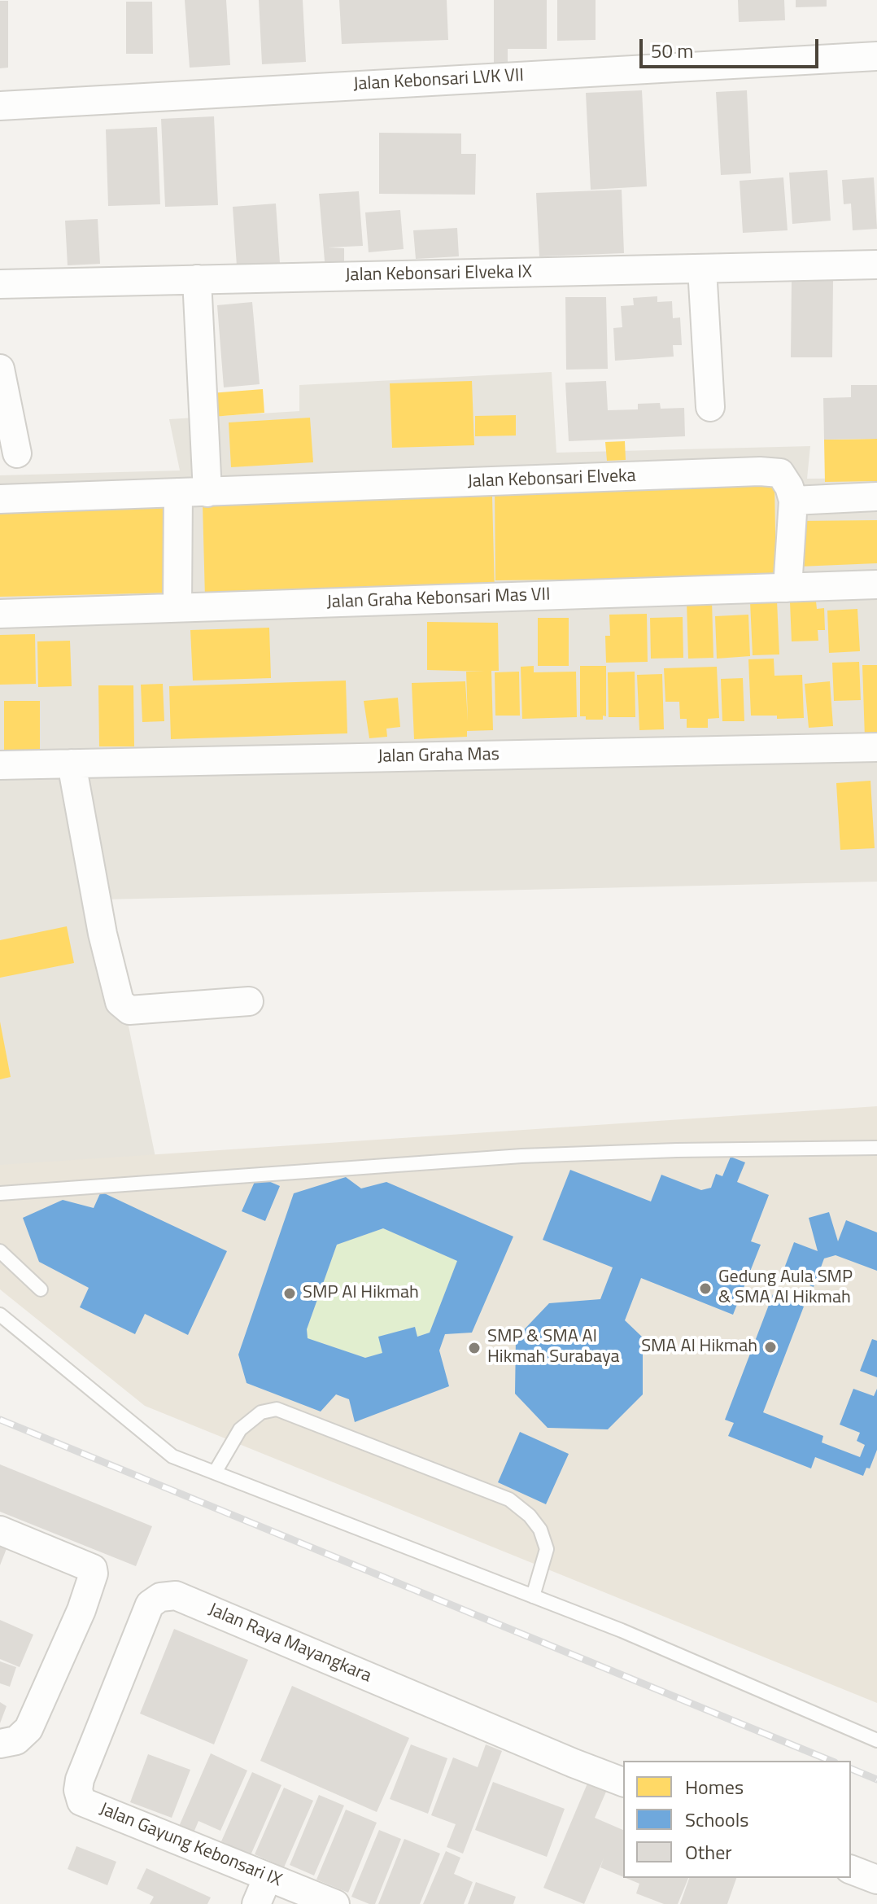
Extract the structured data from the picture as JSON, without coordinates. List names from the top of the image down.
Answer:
{
  "streets": {
    "street": [
      "Jalan Kebonsari LVK VII",
      "Jalan Kebonsari Elveka IX",
      "Jalan Kebonsari Elveka",
      "Jalan Graha Kebonsari Mas VII",
      "Jalan Graha Mas",
      "Jalan Raya Mayangkara",
      "Jalan Gayung Kebonsari IX"
    ]
  },
  "crossings": [
    ["Jalan Raya Mayangkara", "Jalan Gayung Kebonsari IX"]
  ],
  "places": [
    "Gedung Aula SMP & SMA Al Hikmah",
    "SMP Al Hikmah",
    "SMA Al Hikmah",
    "SMP & SMA Al Hikmah Surabaya"
  ],
  "legend": ["Homes", "Schools", "Other"],
  "scale_bar": "50 m"
}
